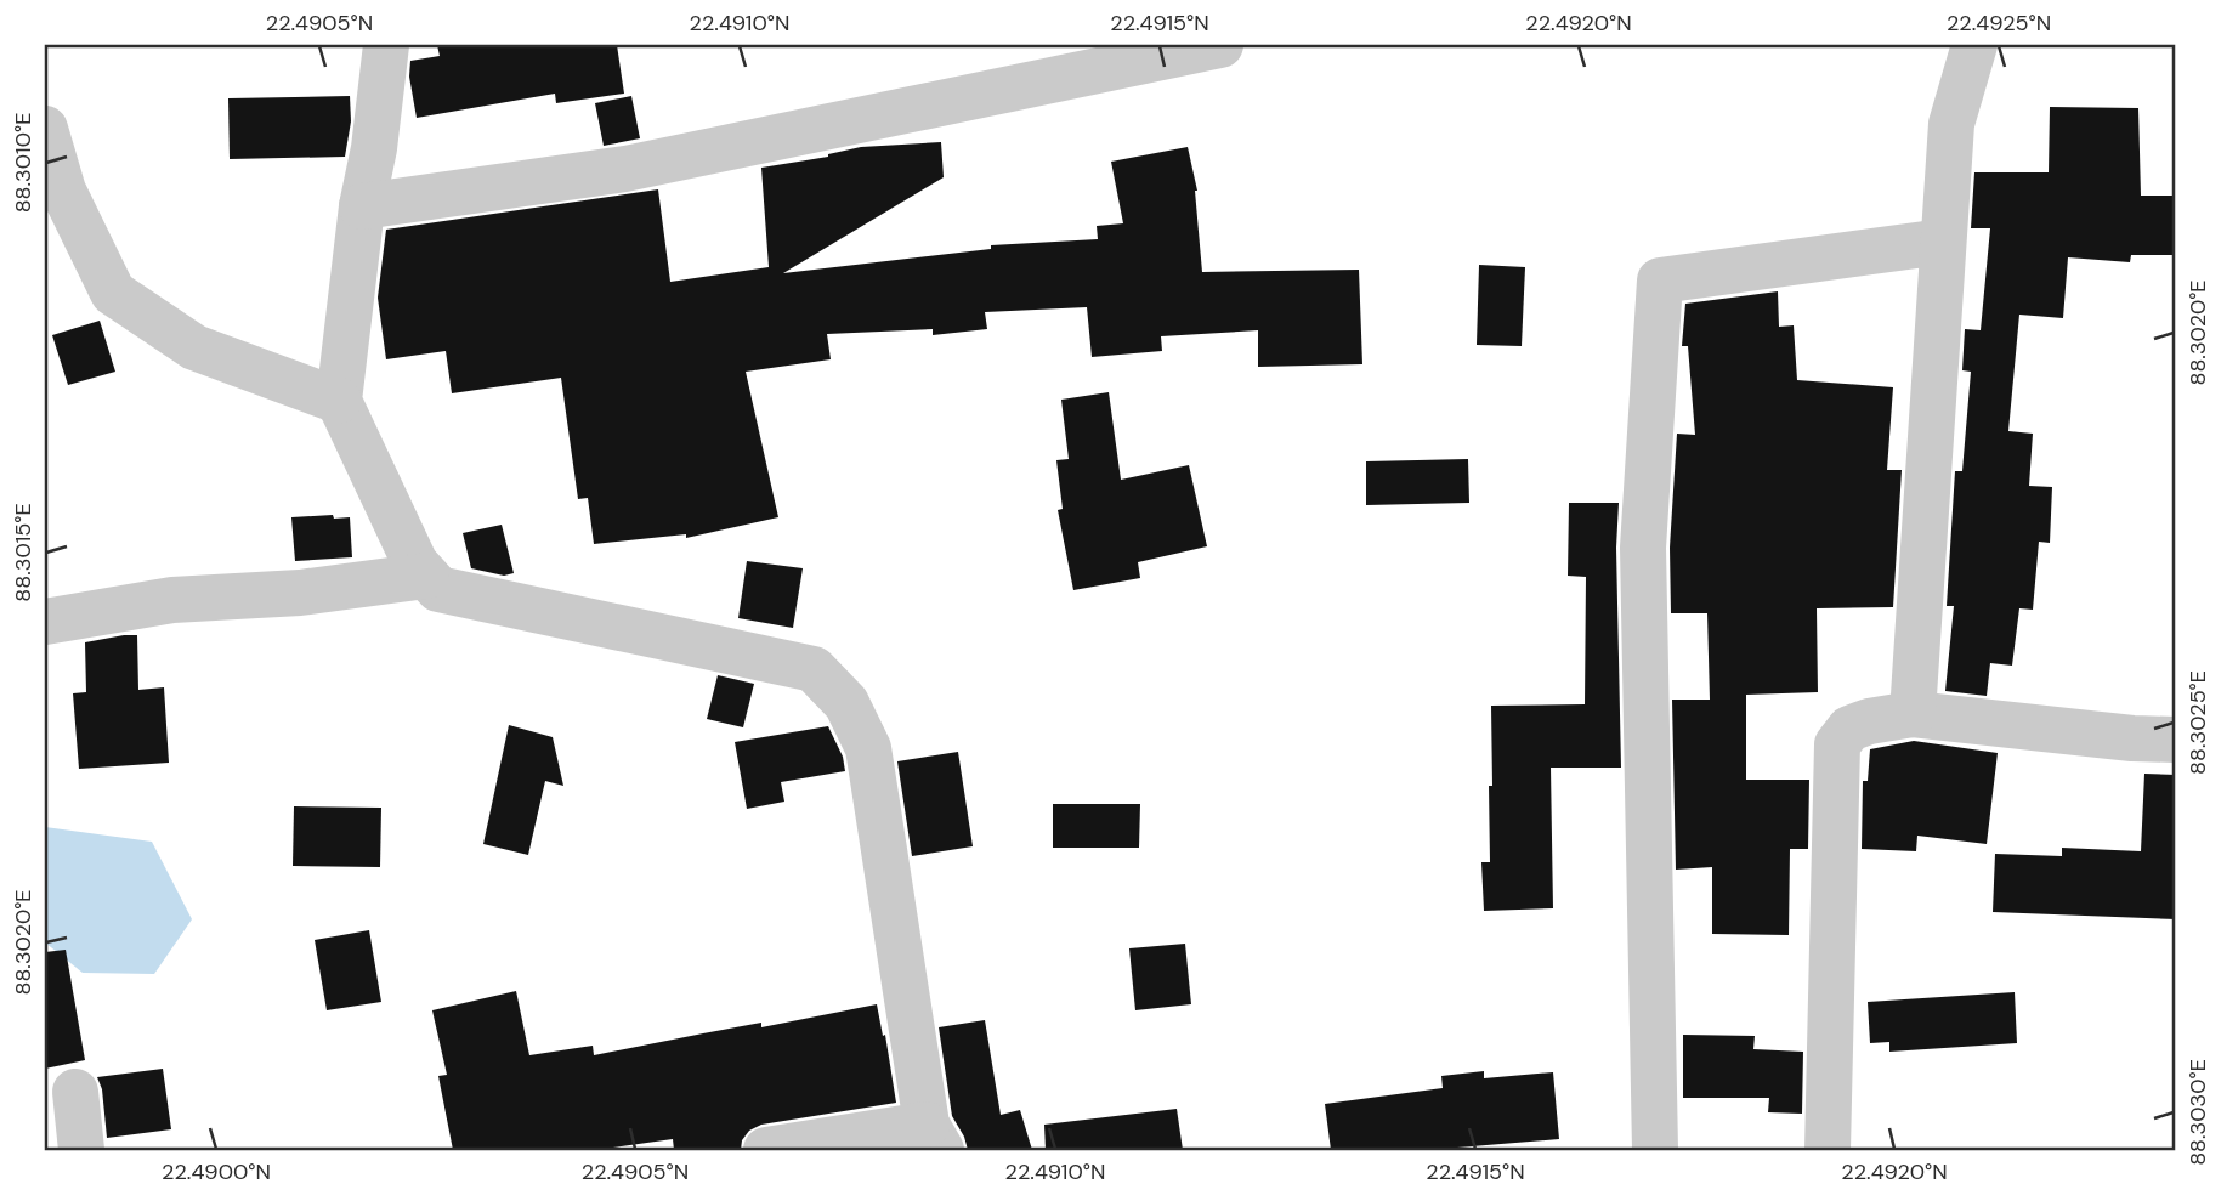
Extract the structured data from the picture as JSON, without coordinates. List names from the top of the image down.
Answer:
{
  "coordinates": [
    "22.4905°N",
    "22.4910°N",
    "22.4915°N",
    "22.4920°N",
    "22.4925°N",
    "88.3010°E",
    "88.3020°E",
    "88.3015°E",
    "88.3025°E",
    "88.3030°E",
    "22.4900°N"
  ]
}
